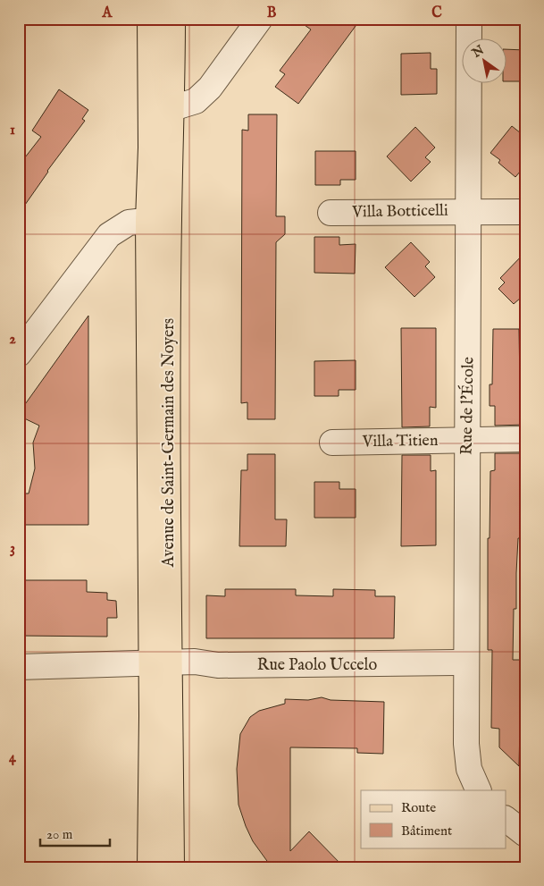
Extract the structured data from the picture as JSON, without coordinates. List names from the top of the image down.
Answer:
{
  "streets": {
    "main road": ["Avenue de Saint-Germain des Noyers"],
    "street": [
      "Villa Botticelli",
      "Rue de l'École",
      "Villa Titien",
      "Rue Paolo Uccelo"
    ]
  },
  "crossings": [
    ["Villa Botticelli", "Rue de l'École"],
    ["Rue de l'École", "Villa Titien"],
    ["Rue de l'École", "Rue Paolo Uccelo"],
    ["Avenue de Saint-Germain des Noyers", "Rue Paolo Uccelo"]
  ],
  "legend": ["Route", "Bâtiment"],
  "scale_bar": "20 m",
  "north": "top left",
  "grid": {
    "columns": ["A", "B", "C"],
    "rows": [
      "1",
      "2",
      "3",
      "4"
    ]
  }
}
